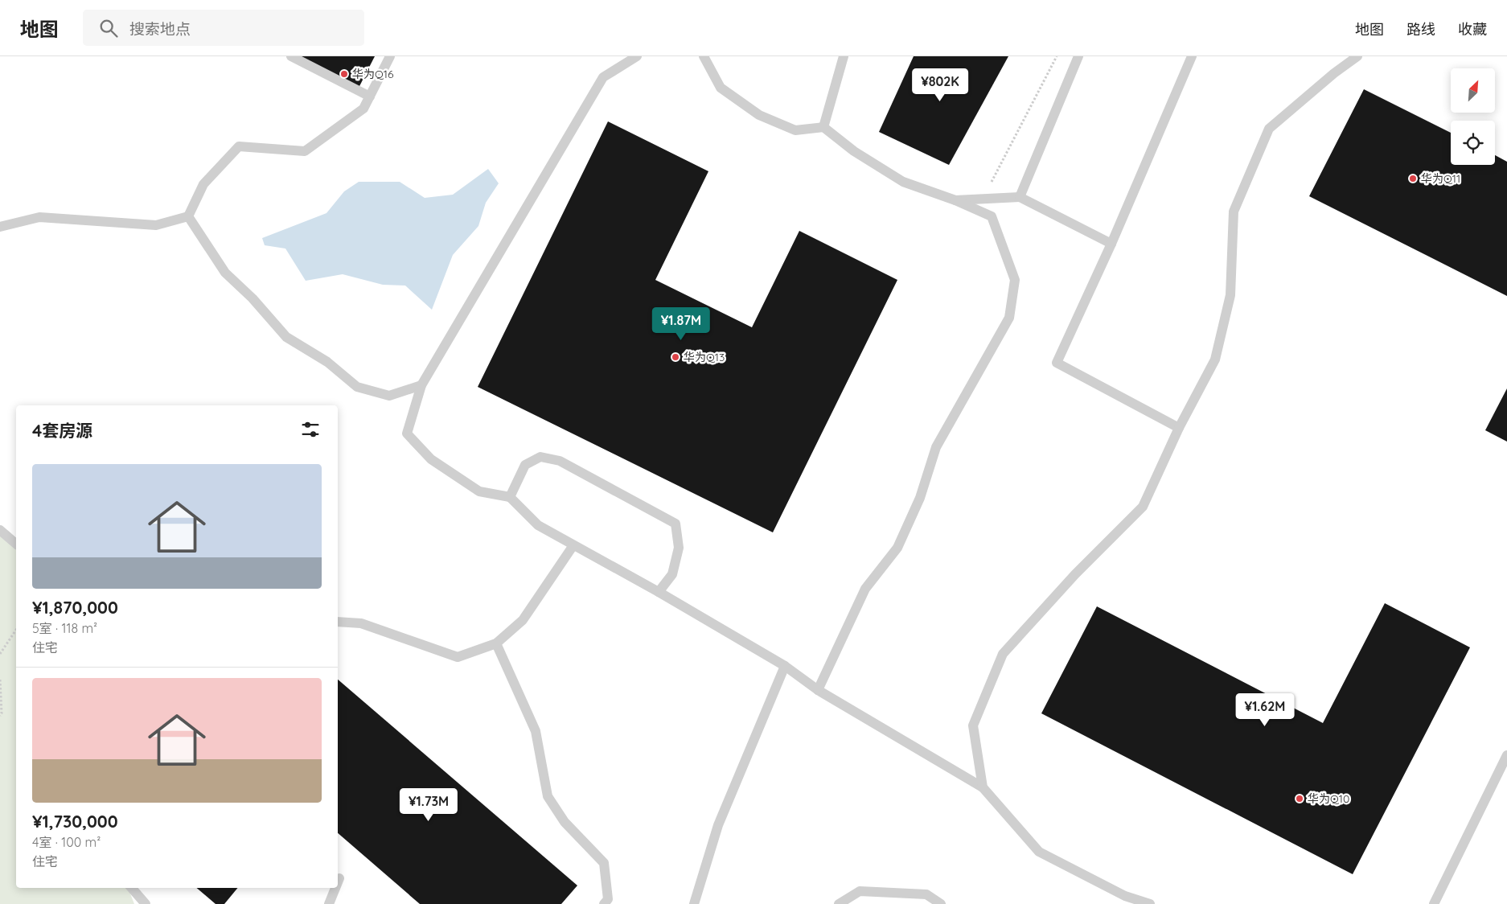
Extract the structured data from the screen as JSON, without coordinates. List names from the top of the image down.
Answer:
{
  "places": [
    "华为Q16",
    "华为Q11",
    "华为Q13",
    "华为Q10"
  ],
  "north": "top right",
  "page": {
    "header": "地图",
    "search": "搜索地点",
    "nav": ["地图", "路线", "收藏"],
    "price": [
      "¥802K",
      "¥1.87M",
      "¥1.62M",
      "¥1.73M"
    ],
    "heading": "4套房源",
    "list": [
      {
        "name": "¥1,870,000",
        "note": "5室 · 118 m² · 住宅"
      },
      {
        "name": "¥1,730,000",
        "note": "4室 · 100 m² · 住宅"
      }
    ]
  }
}
